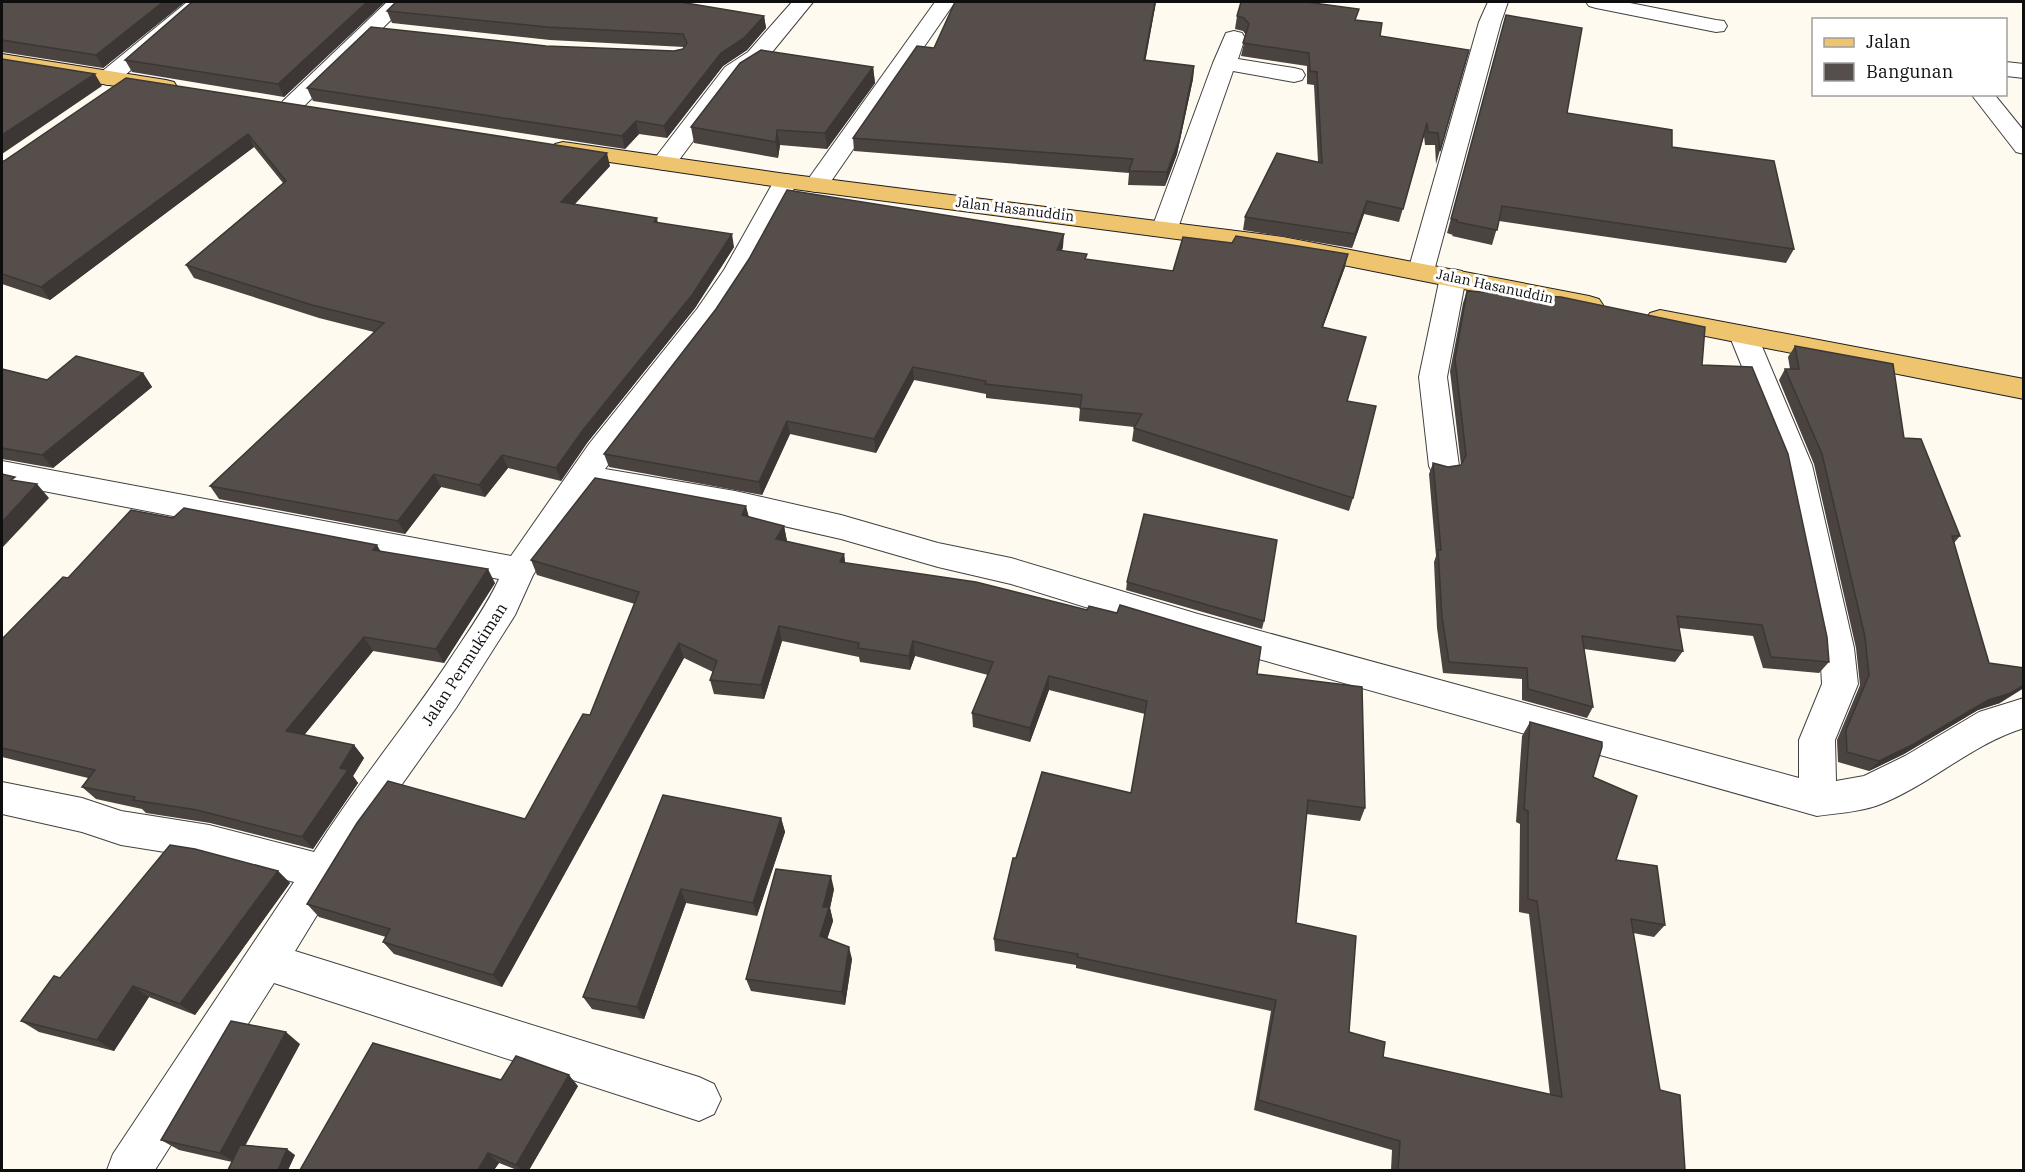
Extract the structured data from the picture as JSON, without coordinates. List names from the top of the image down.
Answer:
{
  "streets": {
    "main road": ["Jalan Hasanuddin"],
    "street": ["Jalan Permukiman"]
  },
  "crossings": [
    ["Jalan Hasanuddin", "Jalan Permukiman"]
  ],
  "legend": ["Jalan", "Bangunan"]
}
